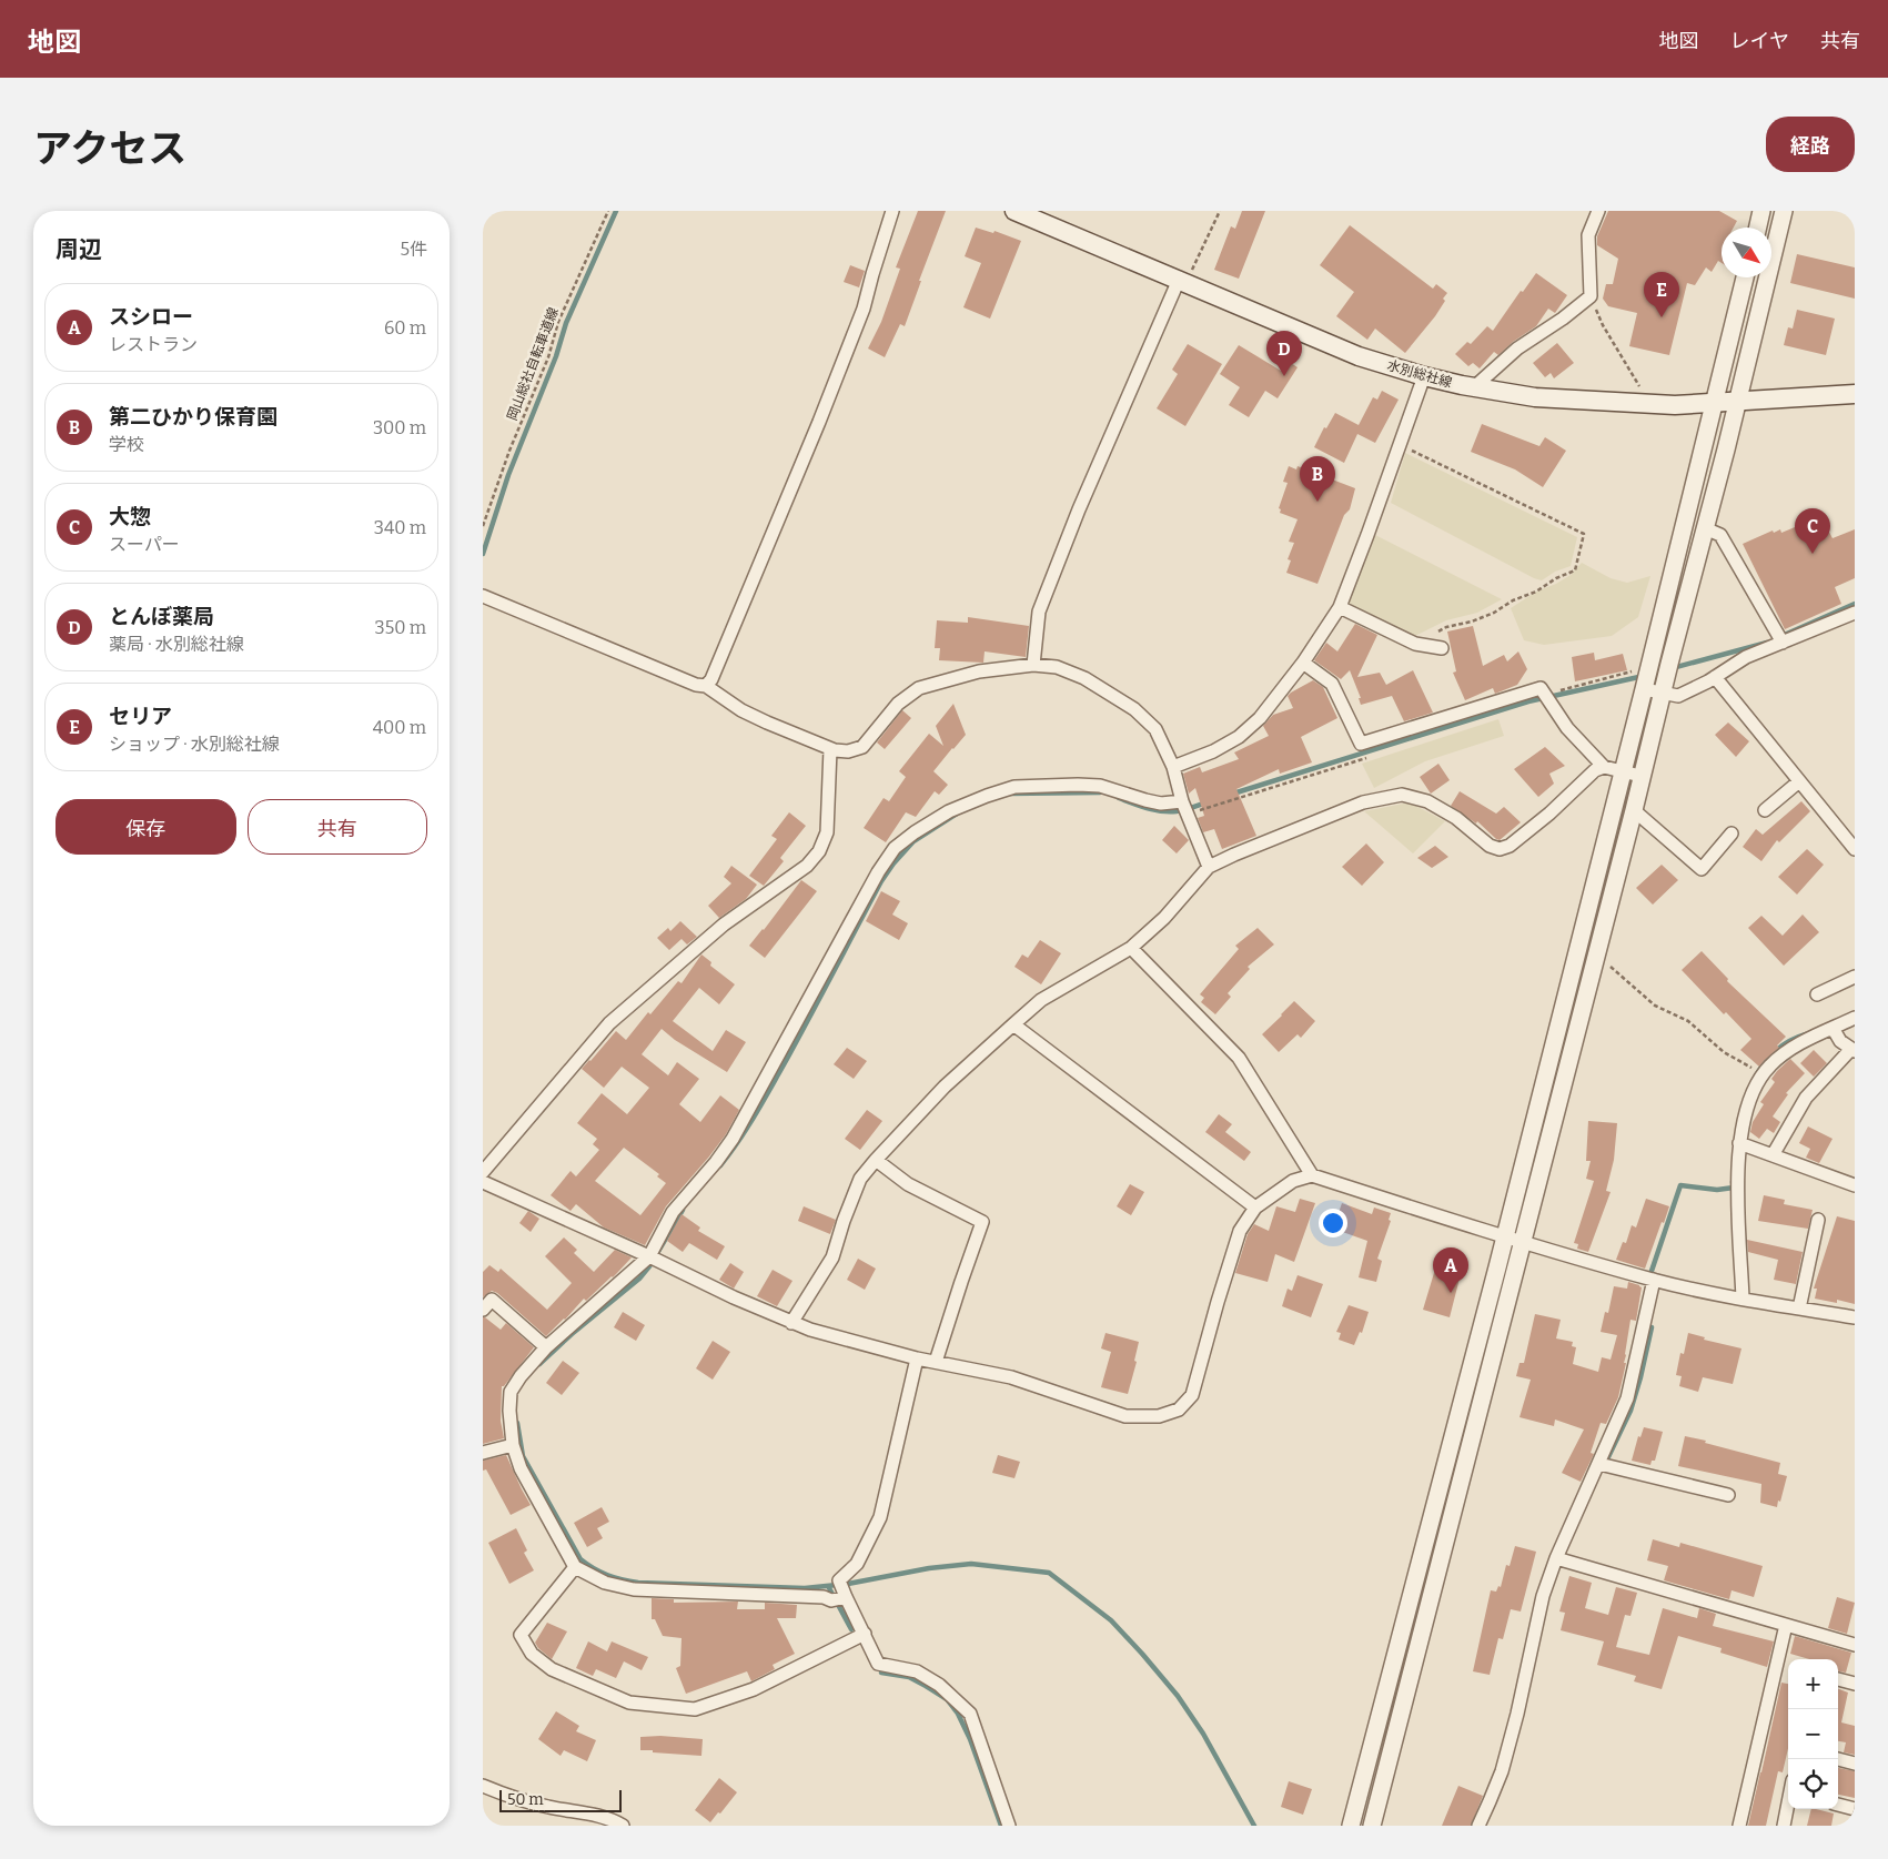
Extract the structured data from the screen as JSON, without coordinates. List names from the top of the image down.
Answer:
{
  "streets": {
    "main road": ["水別総社線"],
    "path": ["岡山総社自転車道線"]
  },
  "scale_bar": "50 m",
  "north": "bottom right",
  "page": {
    "header": "地図",
    "nav": ["地図", "レイヤ", "共有"],
    "title": "アクセス",
    "buttons": [
      "経路",
      ["保存", "共有"]
    ],
    "heading": ["周辺", "5件"],
    "pins": [
      "E",
      "D",
      "B",
      "C",
      "A"
    ],
    "list": [
      {
        "mark": "A",
        "name": "スシロー",
        "note": "レストラン",
        "value": "60 m"
      },
      {
        "mark": "B",
        "name": "第二ひかり保育園",
        "note": "学校",
        "value": "300 m"
      },
      {
        "mark": "C",
        "name": "大惣",
        "note": "スーパー",
        "value": "340 m"
      },
      {
        "mark": "D",
        "name": "とんぼ薬局",
        "note": "薬局 · 水別総社線",
        "value": "350 m"
      },
      {
        "mark": "E",
        "name": "セリア",
        "note": "ショップ · 水別総社線",
        "value": "400 m"
      }
    ],
    "map_buttons": ["+", "−"],
    "scale": "50 m"
  }
}
